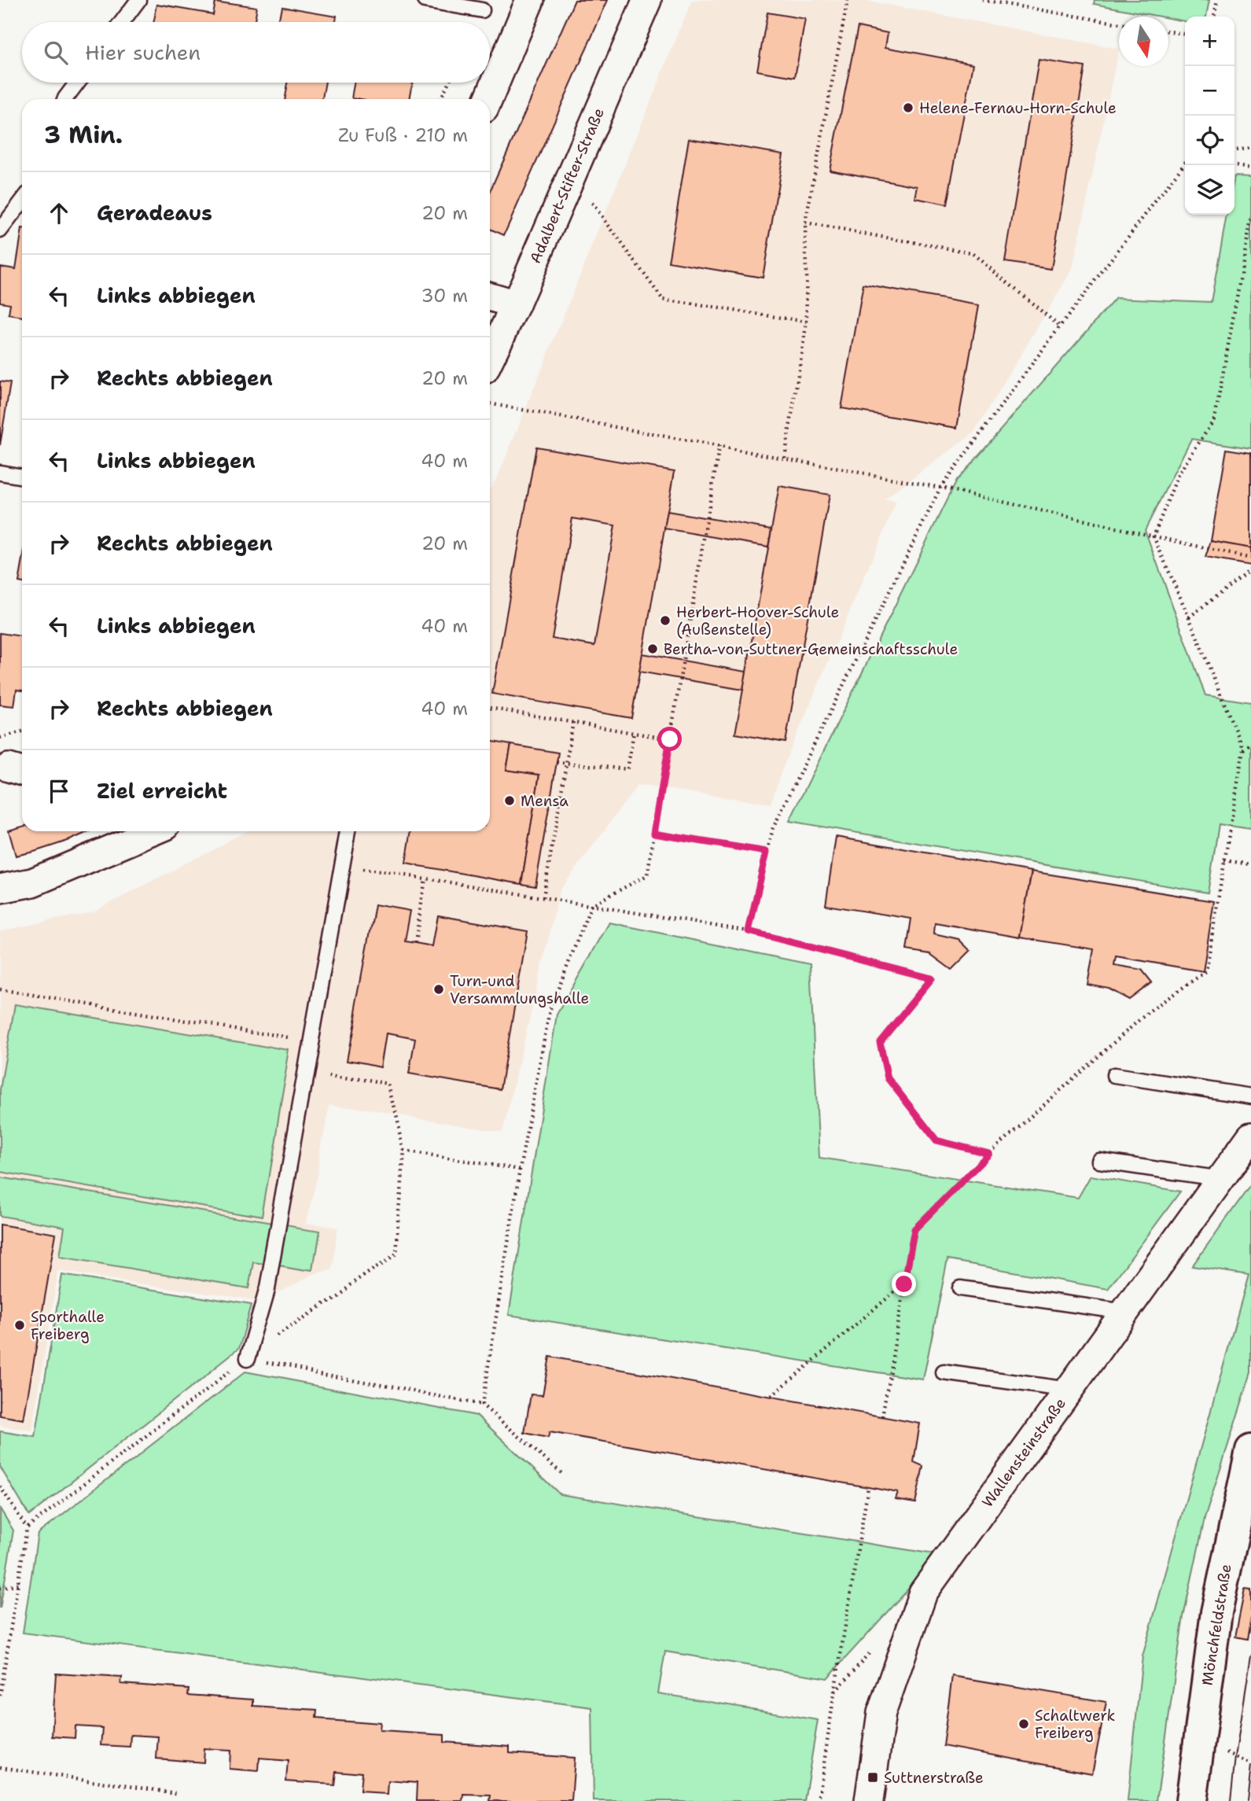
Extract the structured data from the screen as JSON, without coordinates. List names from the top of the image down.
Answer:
{
  "streets": {
    "main road": ["Mönchfeldstraße"],
    "street": ["Adalbert-Stifter-Straße", "Wallensteinstraße"]
  },
  "places": {
    "other": [
      "Helene-Fernau-Horn-Schule",
      "Herbert-Hoover-Schule (Außenstelle)",
      "Bertha-von-Suttner-Gemeinschaftsschule",
      "Mensa",
      "Turn-und Versammlungshalle",
      "Sporthalle Freiberg",
      "Schaltwerk Freiberg"
    ],
    "transit": ["Suttnerstraße"]
  },
  "north": "bottom",
  "page": {
    "map_buttons": ["+", "−"],
    "search": "Hier suchen",
    "heading": ["3 Min.", "Zu Fuß · 210 m"],
    "list": [
      ["Geradeaus", "20 m"],
      ["Links abbiegen", "30 m"],
      ["Rechts abbiegen", "20 m"],
      ["Links abbiegen", "40 m"],
      ["Rechts abbiegen", "20 m"],
      ["Links abbiegen", "40 m"],
      ["Rechts abbiegen", "40 m"],
      "Ziel erreicht"
    ]
  }
}
